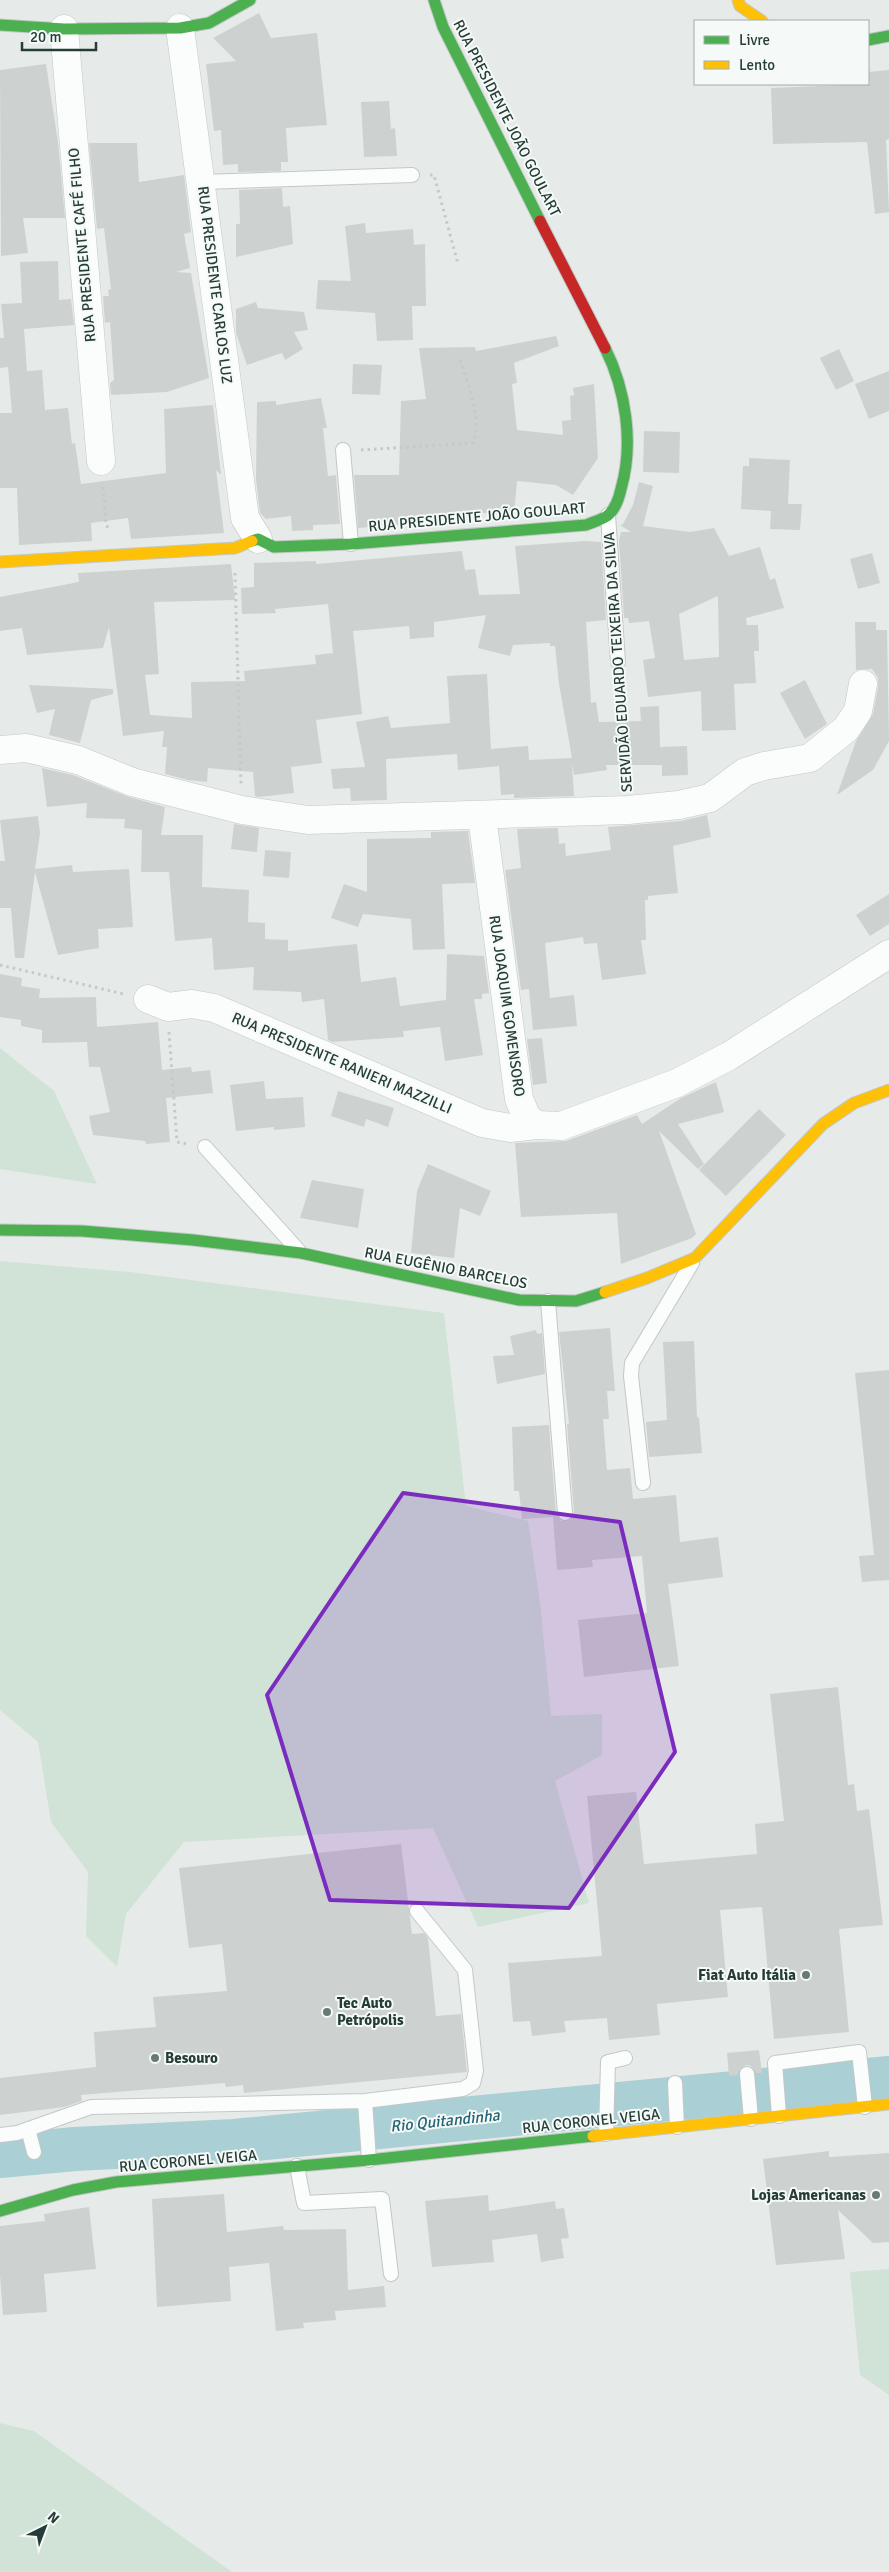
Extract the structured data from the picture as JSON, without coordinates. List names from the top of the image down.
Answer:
{
  "streets": {
    "street": [
      "RUA PRESIDENTE JOÃO GOULART",
      "RUA PRESIDENTE CAFÉ FILHO",
      "RUA PRESIDENTE CARLOS LUZ",
      "RUA JOAQUIM GOMENSORO",
      "RUA PRESIDENTE RANIERI MAZZILLI",
      "RUA EUGÊNIO BARCELOS",
      "RUA CORONEL VEIGA"
    ],
    "lane": ["SERVIDÃO EDUARDO TEIXEIRA DA SILVA"]
  },
  "crossings": [
    ["RUA PRESIDENTE JOÃO GOULART", "RUA PRESIDENTE CARLOS LUZ"],
    ["RUA PRESIDENTE JOÃO GOULART", "SERVIDÃO EDUARDO TEIXEIRA DA SILVA"],
    ["RUA JOAQUIM GOMENSORO", "RUA PRESIDENTE RANIERI MAZZILLI"]
  ],
  "water": ["Rio Quitandinha"],
  "places": [
    "Fiat Auto Itália",
    "Tec Auto Petrópolis",
    "Besouro",
    "Lojas Americanas"
  ],
  "legend": ["Livre", "Lento"],
  "scale_bar": "20 m",
  "north": "top right"
}
